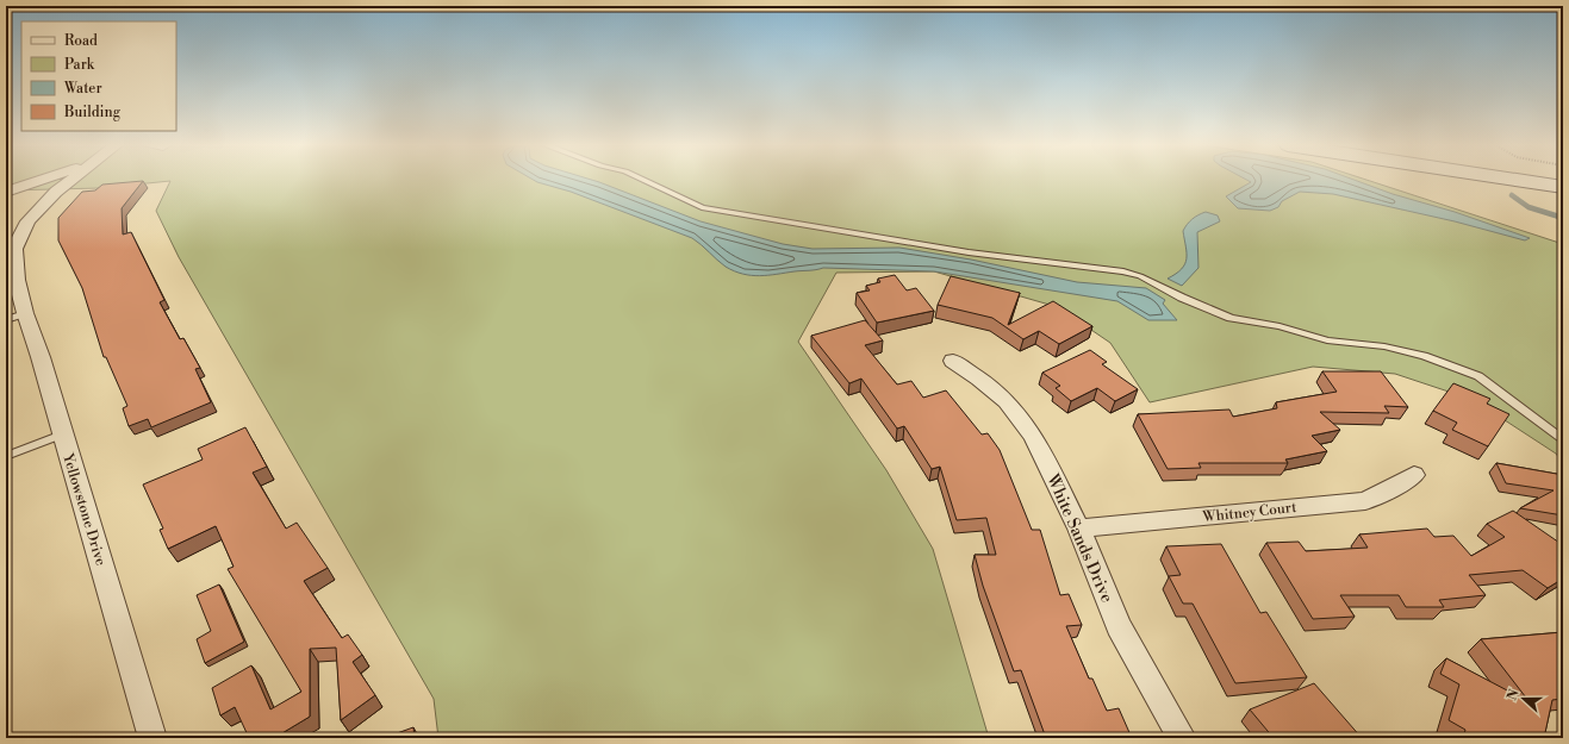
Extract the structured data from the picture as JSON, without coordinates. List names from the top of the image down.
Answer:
{
  "streets": {
    "street": ["Yellowstone Drive", "Whitney Court", "White Sands Drive"]
  },
  "crossings": [
    ["Whitney Court", "White Sands Drive"]
  ],
  "legend": [
    "Road",
    "Park",
    "Water",
    "Building"
  ],
  "north": "left"
}
